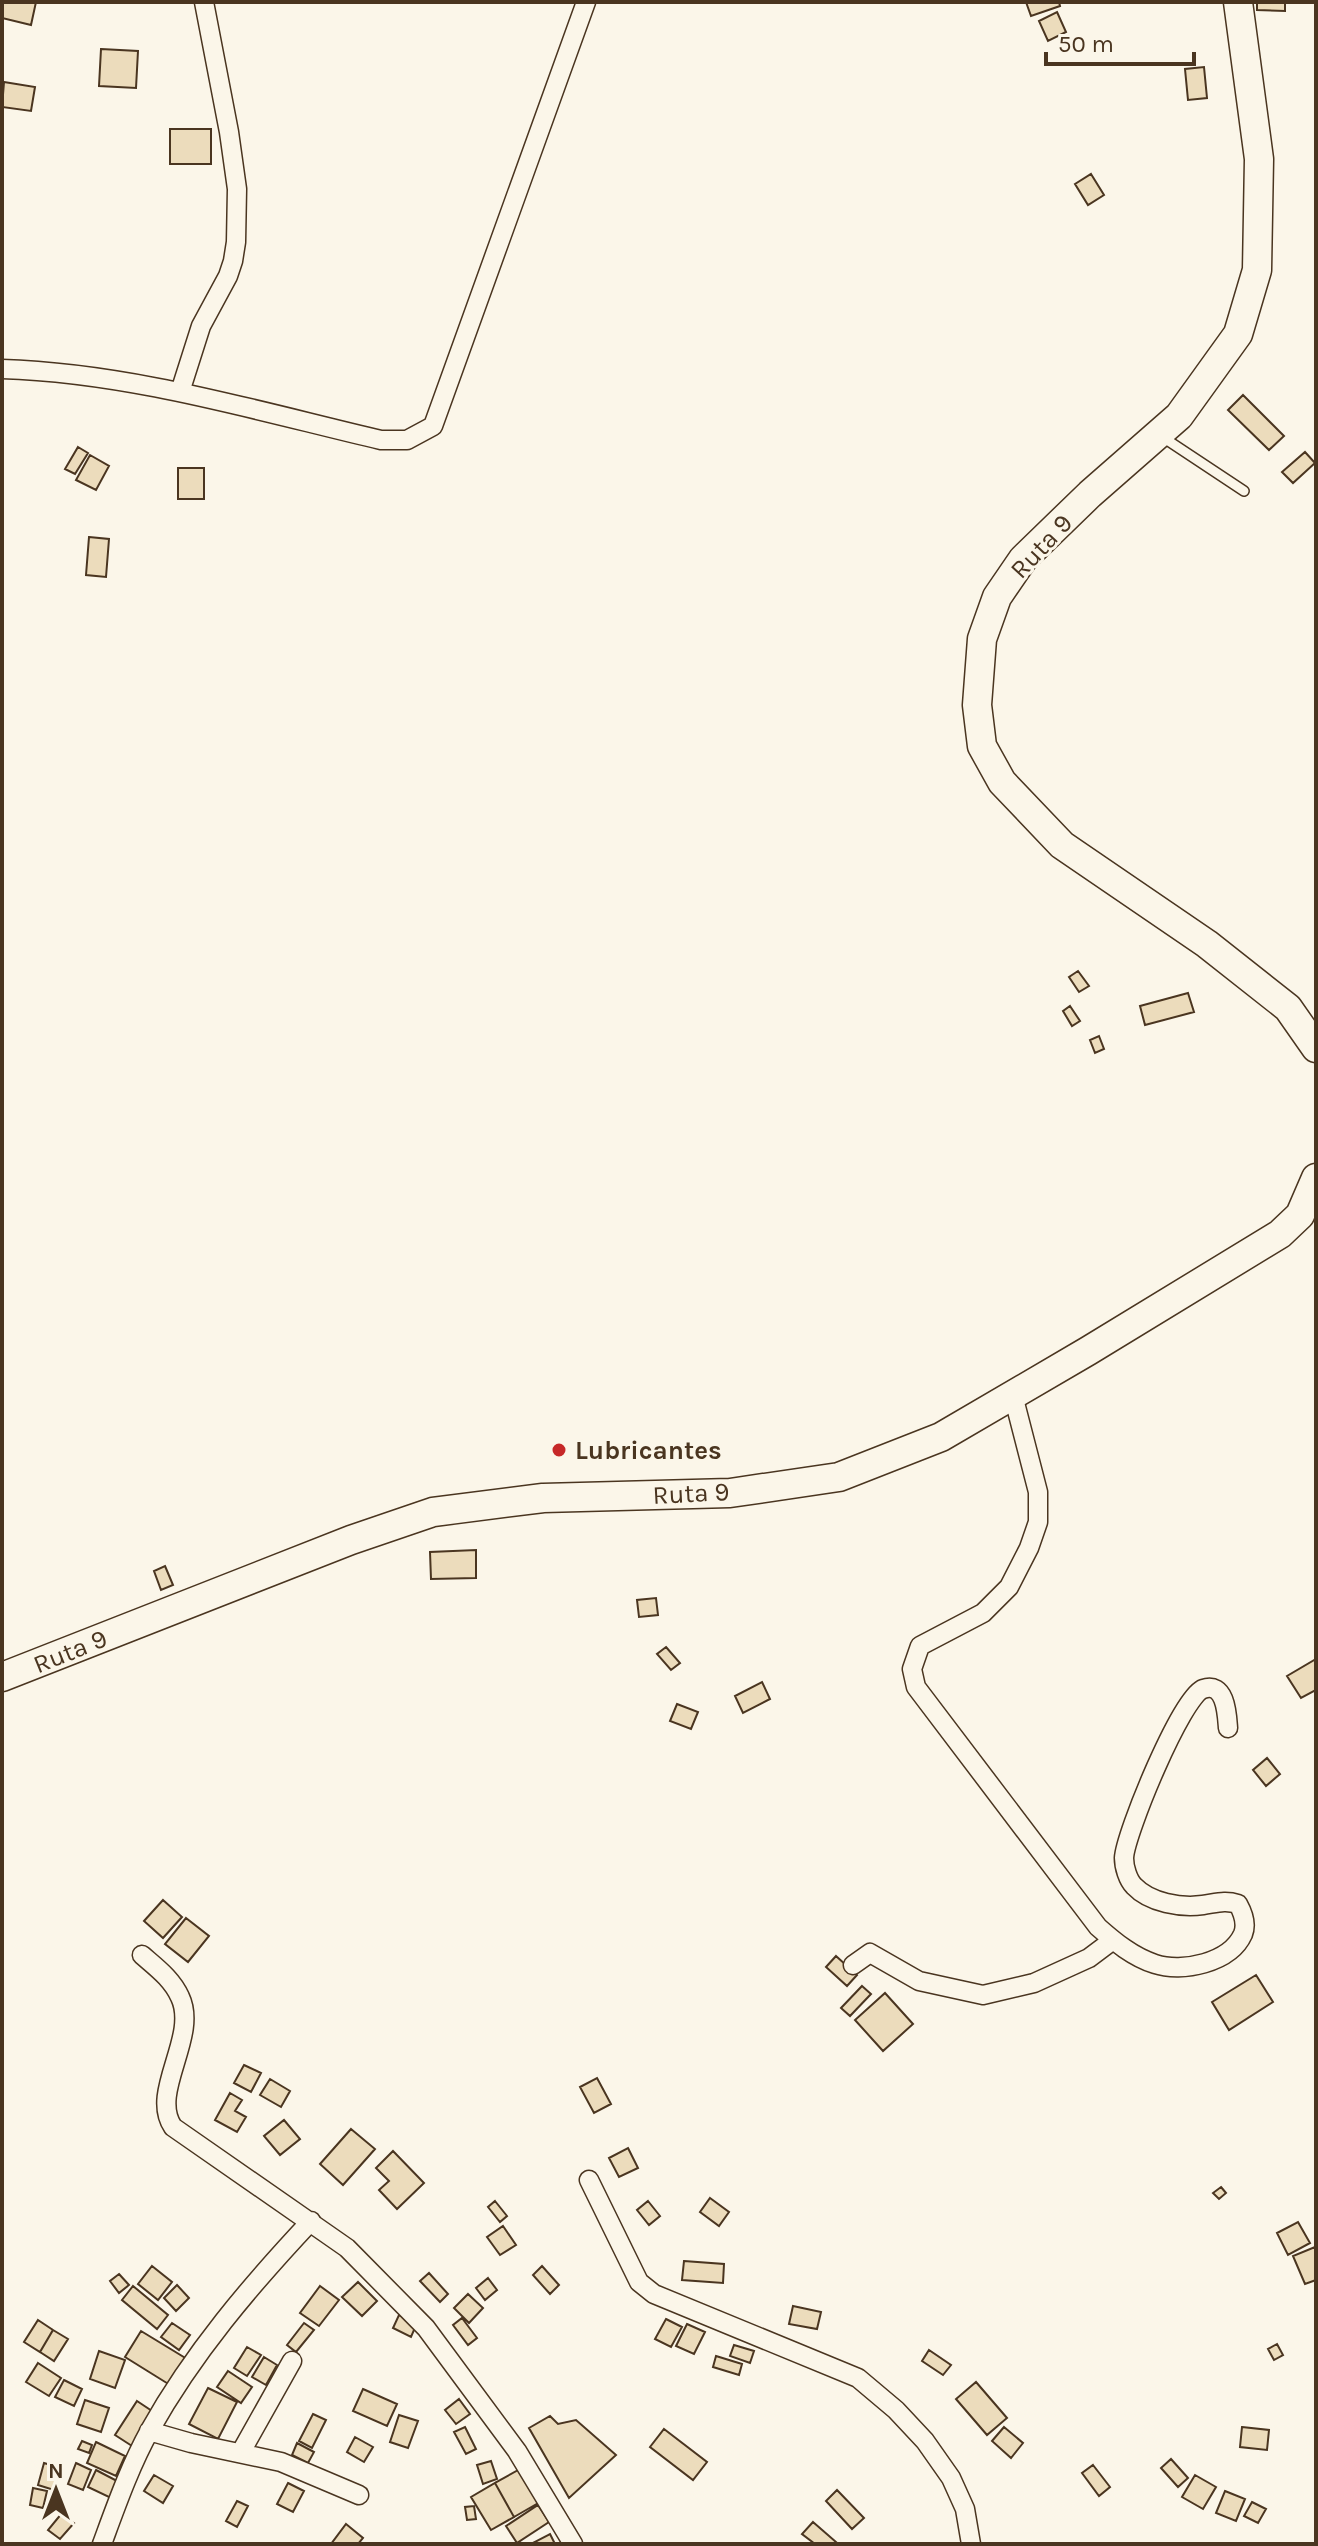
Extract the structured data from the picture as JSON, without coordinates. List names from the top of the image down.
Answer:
{
  "streets": {
    "main road": ["Ruta 9"]
  },
  "places": ["Lubricantes"],
  "scale_bar": "50 m",
  "north": "top"
}
